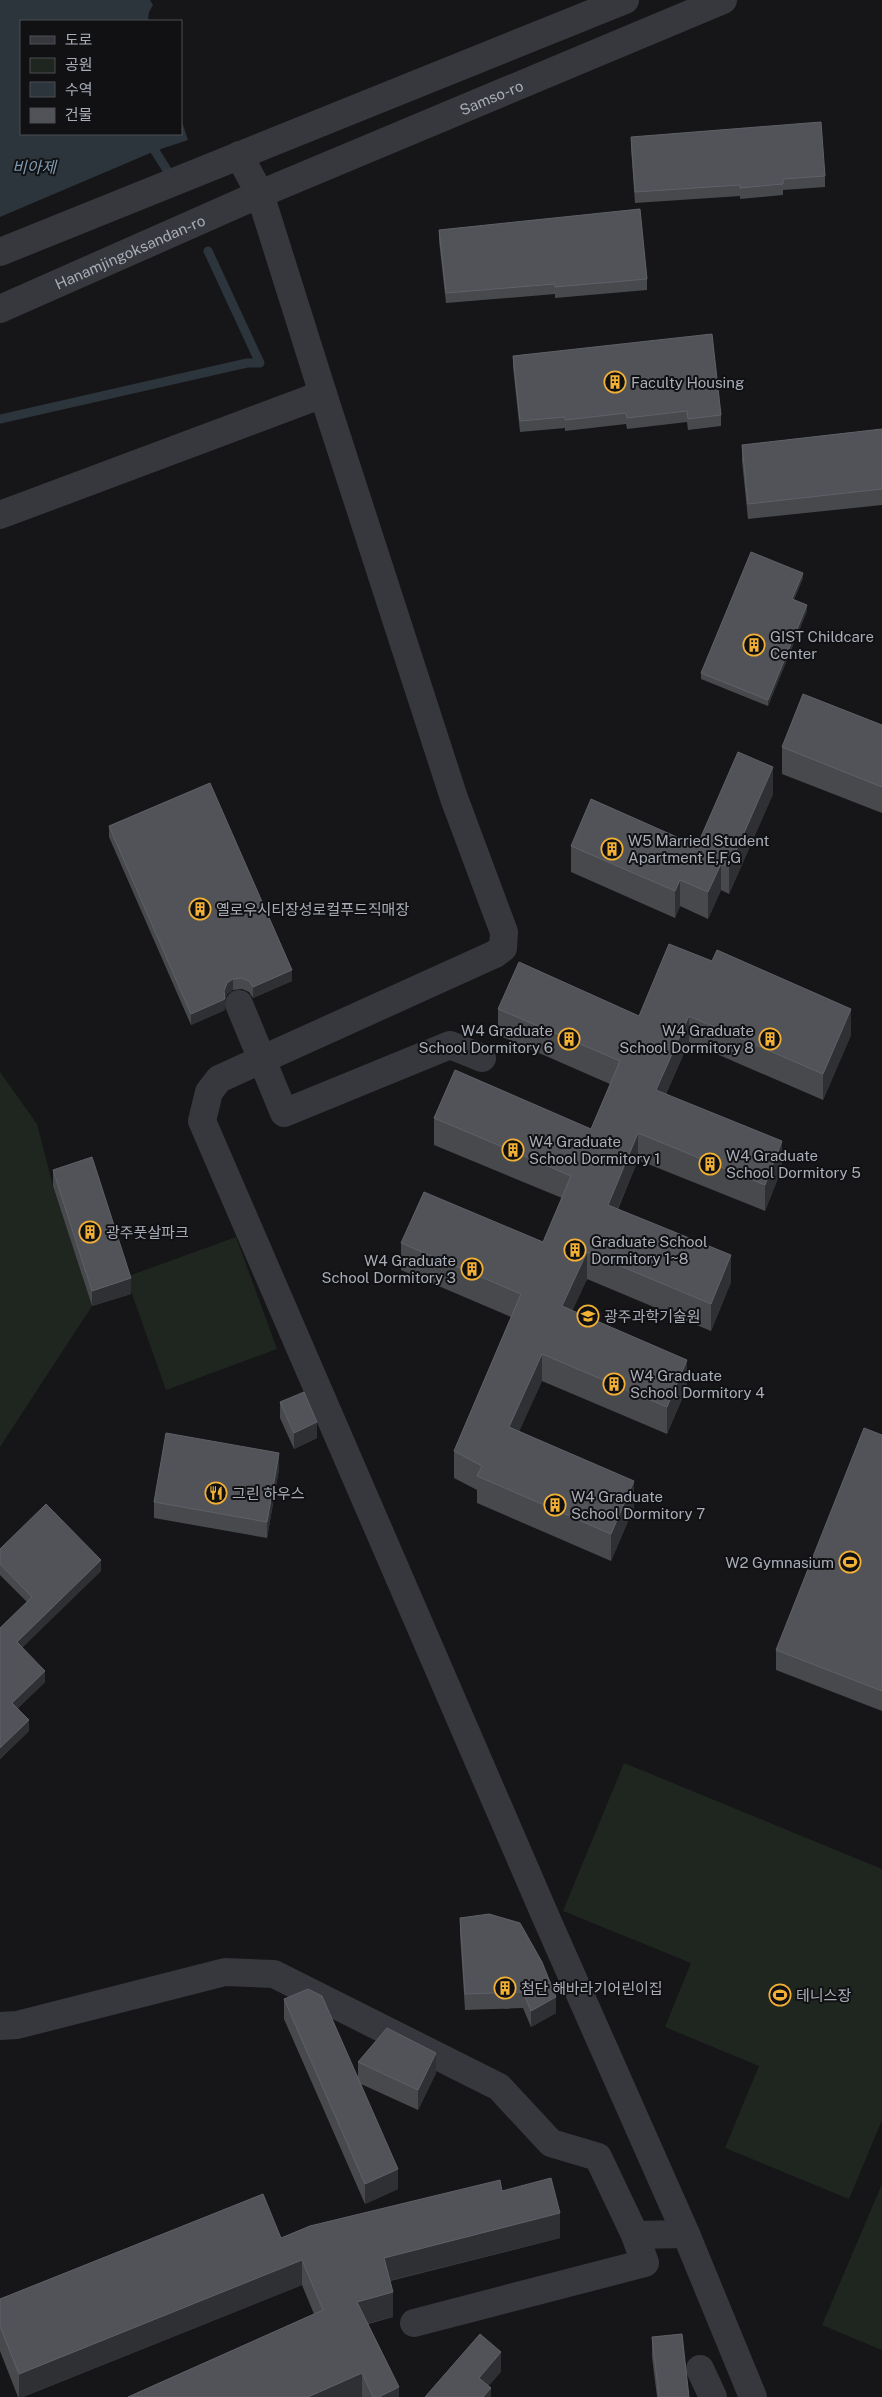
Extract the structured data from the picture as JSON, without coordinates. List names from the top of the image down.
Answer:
{
  "streets": {
    "street": ["Samso-ro", "Hanamjingoksandan-ro"]
  },
  "crossings": [
    ["Samso-ro", "Hanamjingoksandan-ro"]
  ],
  "water": ["비아제"],
  "places": {
    "building": [
      "Faculty Housing",
      "GIST Childcare Center",
      "W5 Married Student Apartment E,F,G",
      "옐로우시티장성로컬푸드직매장",
      "W4 Graduate School Dormitory 6",
      "W4 Graduate School Dormitory 8",
      "W4 Graduate School Dormitory 1",
      "W4 Graduate School Dormitory 5",
      "광주풋살파크",
      "Graduate School Dormitory 1~8",
      "W4 Graduate School Dormitory 3",
      "W4 Graduate School Dormitory 4",
      "W4 Graduate School Dormitory 7",
      "첨단 해바라기어린이집"
    ],
    "school or university": ["광주과학기술원"],
    "restaurant": ["그린 하우스"],
    "sports": ["W2 Gymnasium", "테니스장"]
  },
  "legend": [
    "도로",
    "공원",
    "수역",
    "건물"
  ]
}
